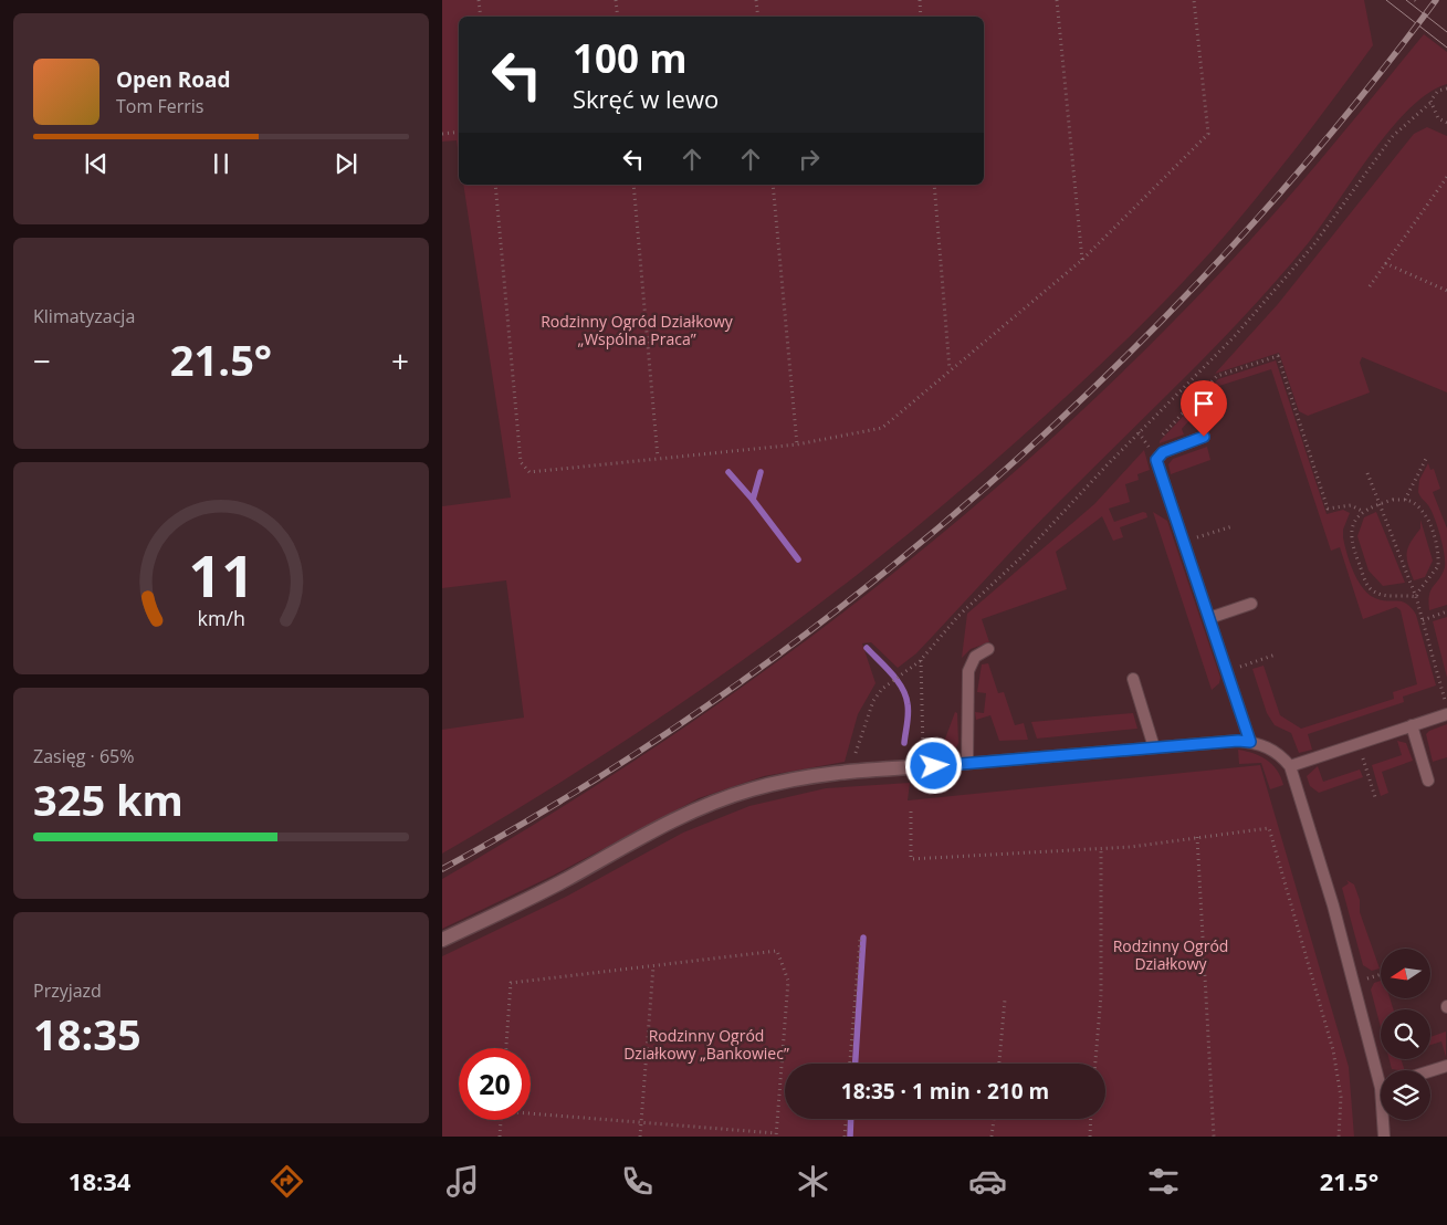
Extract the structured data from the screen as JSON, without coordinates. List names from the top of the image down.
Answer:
{
  "parks": ["Rodzinny Ogród Działkowy „Wspólna Praca”", "Rodzinny Ogród Działkowy", "Rodzinny Ogród Działkowy „Bankowiec”"],
  "north": "left",
  "page": {
    "turn": ["100 m", "Skręć w lewo"],
    "song": ["Open Road", "Tom Ferris"],
    "tile": [
      "Klimatyzacja",
      ["Zasięg · 65%", "325 km"],
      ["Przyjazd", "18:35"]
    ],
    "heat": ["−", "21.5°", "+"],
    "limit": "20",
    "trip": "18:35 · 1 min · 210 m",
    "tabs": ["18:34", "21.5°"],
    "gauge": ["11", "km/h"]
  }
}
